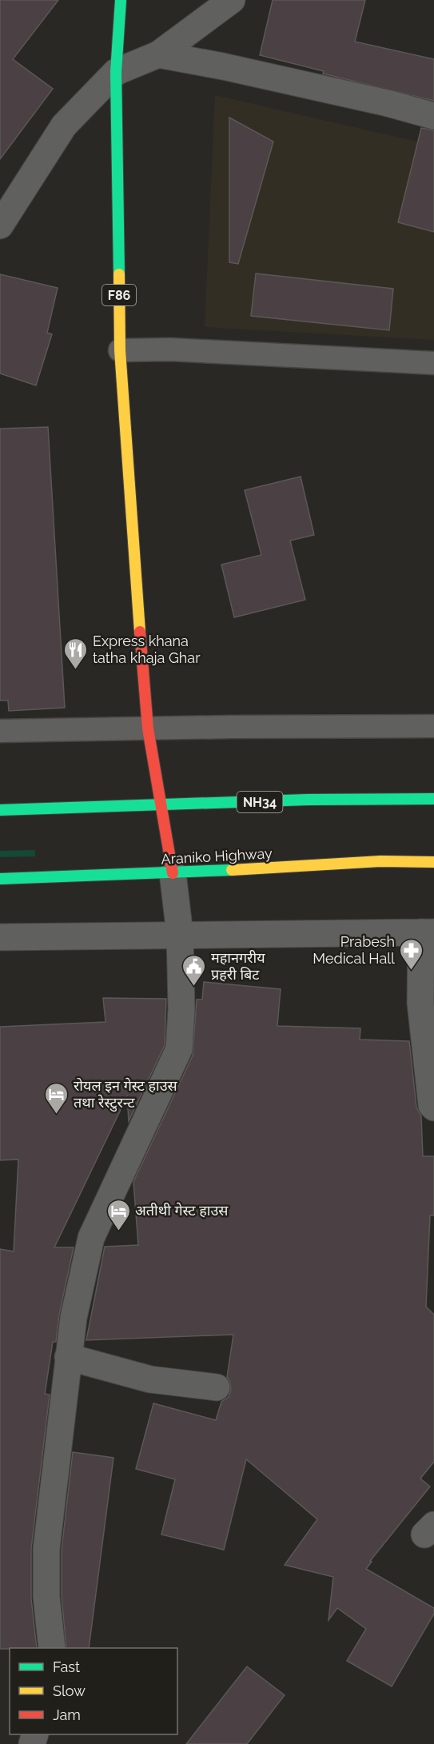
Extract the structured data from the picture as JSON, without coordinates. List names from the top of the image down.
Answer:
{
  "streets": {
    "main road": ["F86", "NH34", "Araniko Highway"]
  },
  "places": {
    "restaurant": ["Express khana tatha khaja Ghar"],
    "pharmacy": ["Prabesh Medical Hall"],
    "public building": ["महानगरीय प्रहरी बिट"],
    "hotel": ["रोयल इन गेस्ट हाउस तथा रेस्टुरन्ट", "अतीथी गेस्ट हाउस"]
  },
  "legend": ["Fast", "Slow", "Jam"]
}
